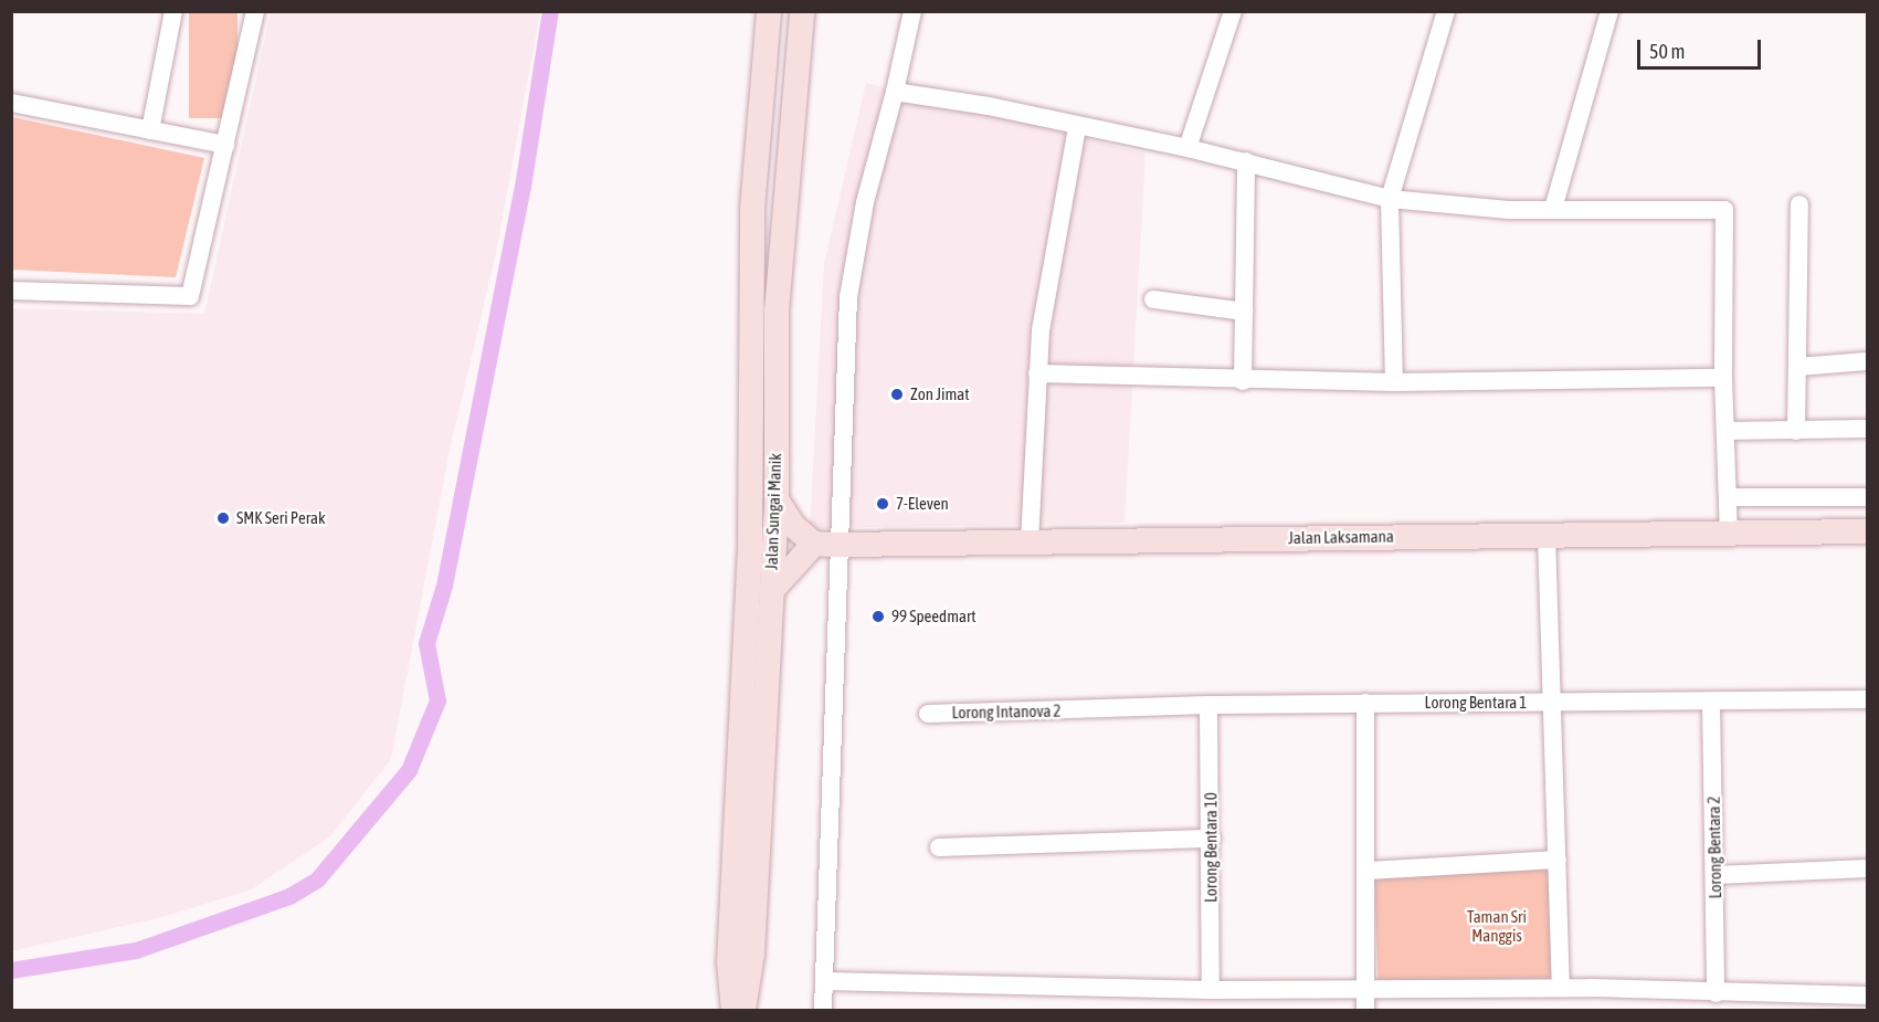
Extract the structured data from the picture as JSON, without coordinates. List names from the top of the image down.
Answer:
{
  "streets": {
    "main road": ["Jalan Sungai Manik", "Jalan Laksamana"],
    "street": [
      "Lorong Bentara 1",
      "Lorong Intanova 2",
      "Lorong Bentara 10",
      "Lorong Bentara 2"
    ]
  },
  "crossings": [
    ["Lorong Bentara 1", "Lorong Intanova 2"],
    ["Lorong Bentara 1", "Lorong Bentara 10"],
    ["Lorong Bentara 1", "Lorong Bentara 2"]
  ],
  "parks": ["Taman Sri Manggis"],
  "places": [
    "Zon Jimat",
    "7-Eleven",
    "SMK Seri Perak",
    "99 Speedmart"
  ],
  "scale_bar": "50 m"
}
